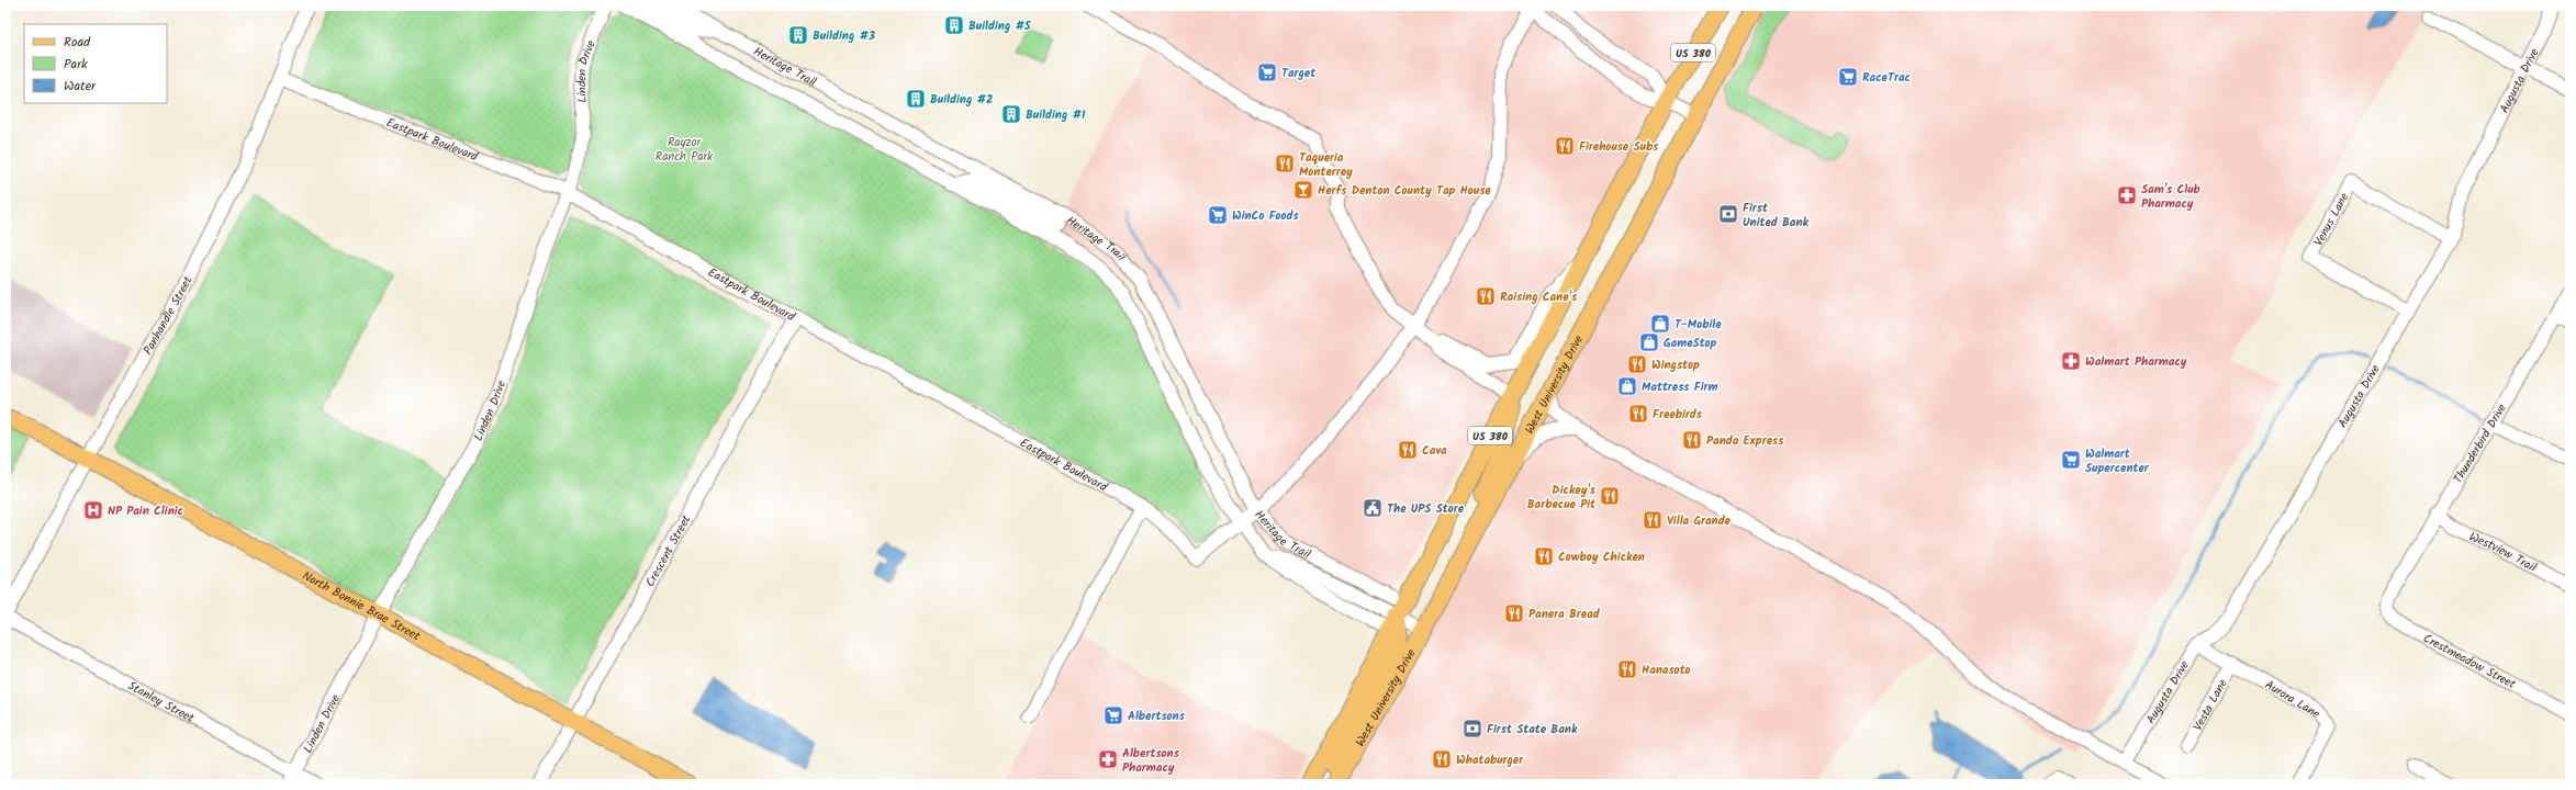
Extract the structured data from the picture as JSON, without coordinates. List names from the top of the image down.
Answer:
{
  "streets": {
    "main road": ["US 380", "West University Drive", "North Bonnie Brae Street"],
    "street": [
      "Heritage Trail",
      "Linden Drive",
      "Augusta Drive",
      "Eastpark Boulevard",
      "Venus Lane",
      "Panhandle Street",
      "Thunderbird Drive",
      "Crescent Street",
      "Westview Trail",
      "Crestmeadow Street",
      "Aurora Lane",
      "Stanley Street",
      "Vesta Lane"
    ]
  },
  "crossings": [
    ["Heritage Trail", "Eastpark Boulevard"],
    ["Heritage Trail", "West University Drive"],
    ["Linden Drive", "Eastpark Boulevard"],
    ["Linden Drive", "North Bonnie Brae Street"],
    ["Linden Drive", "Stanley Street"],
    ["Augusta Drive", "Venus Lane"],
    ["Augusta Drive", "Aurora Lane"],
    ["Eastpark Boulevard", "Panhandle Street"],
    ["Eastpark Boulevard", "Crescent Street"],
    ["Panhandle Street", "North Bonnie Brae Street"],
    ["Thunderbird Drive", "Westview Trail"],
    ["Thunderbird Drive", "Crestmeadow Street"],
    ["Crescent Street", "North Bonnie Brae Street"],
    ["Aurora Lane", "Vesta Lane"]
  ],
  "parks": ["Rayzor Ranch Park"],
  "places": {
    "building": [
      "Building #5",
      "Building #3",
      "Building #2",
      "Building #1"
    ],
    "supermarket": [
      "Target",
      "RaceTrac",
      "WinCo Foods",
      "Walmart Supercenter",
      "Albertsons"
    ],
    "restaurant": [
      "Firehouse Subs",
      "Taqueria Monterrey",
      "Raising Cane's",
      "Wingstop",
      "Freebirds",
      "Panda Express",
      "Cava",
      "Dickey's Barbecue Pit",
      "Villa Grande",
      "Cowboy Chicken",
      "Panera Bread",
      "Hanasoto",
      "Whataburger"
    ],
    "bar": ["Herfs Denton County Tap House"],
    "pharmacy": ["Sam's Club Pharmacy", "Walmart Pharmacy", "Albertsons Pharmacy"],
    "bank": ["First United Bank", "First State Bank"],
    "shop": ["T-Mobile", "GameStop", "Mattress Firm"],
    "public building": ["The UPS Store"],
    "hospital": ["NP Pain Clinic"]
  },
  "legend": ["Road", "Park", "Water"]
}
